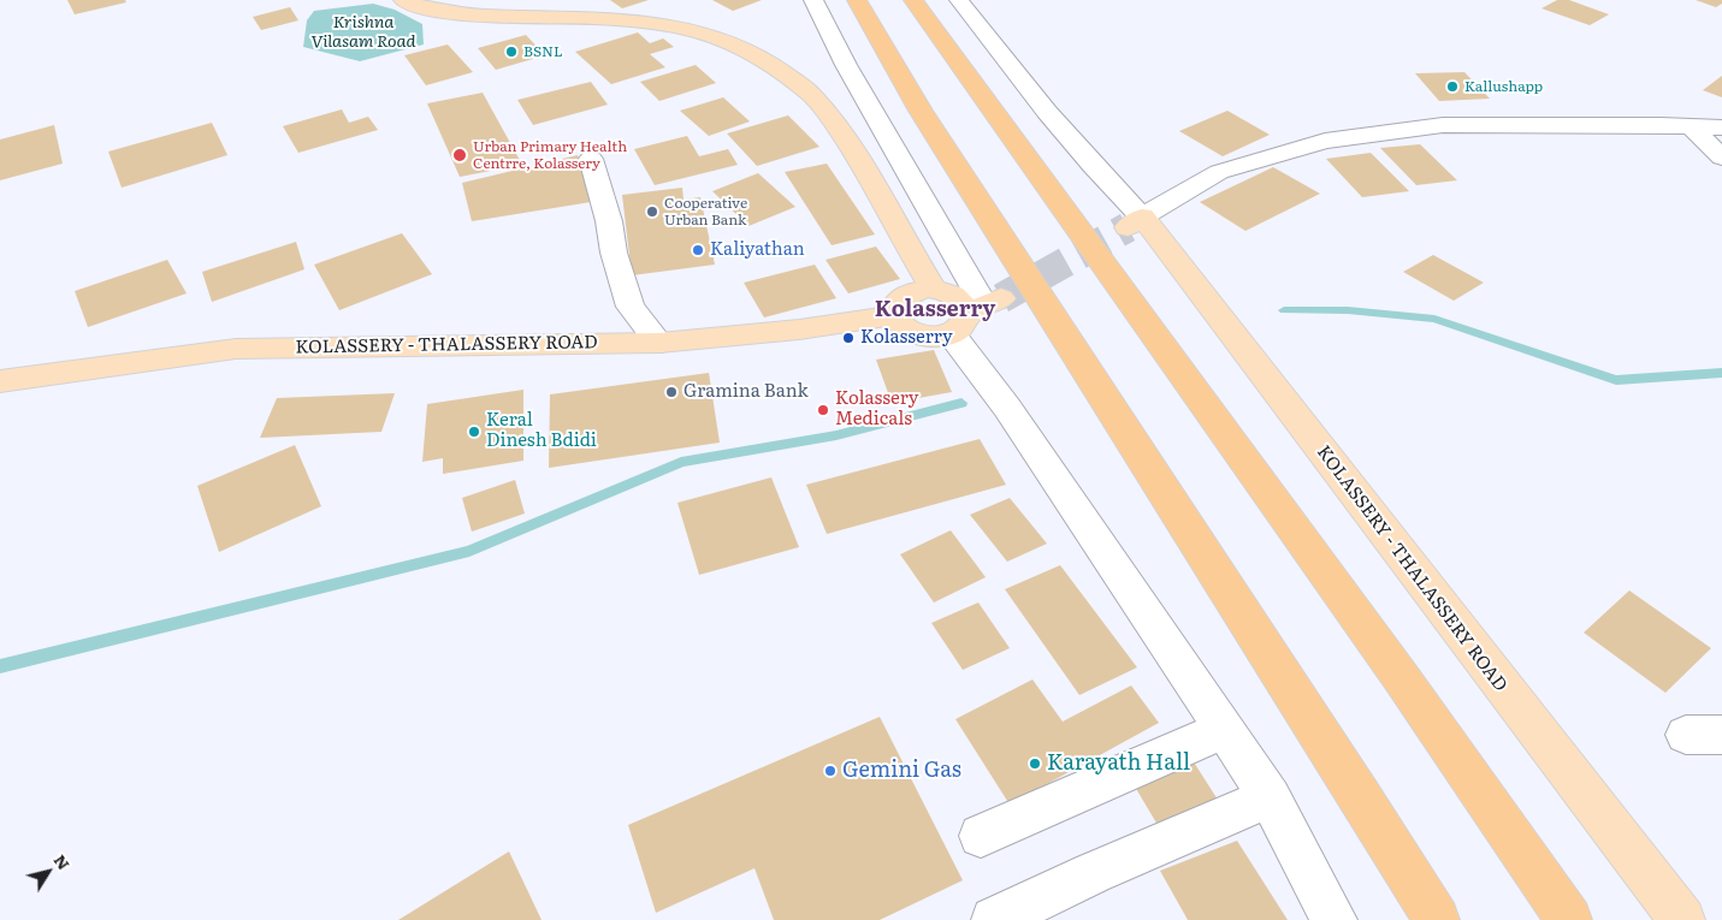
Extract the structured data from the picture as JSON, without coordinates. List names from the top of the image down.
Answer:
{
  "streets": {
    "main road": ["KOLASSERY - THALASSERY ROAD"]
  },
  "districts": ["Kolasserry"],
  "water": ["Krishna Vilasam Road"],
  "places": [
    "BSNL",
    "Kallushapp",
    "Urban Primary Health Centrre, Kolassery",
    "Cooperative Urban Bank",
    "Kaliyathan",
    "Kolasserry",
    "Gramina Bank",
    "Kolassery Medicals",
    "Keral Dinesh Bdidi",
    "Karayath Hall",
    "Gemini Gas"
  ],
  "north": "top right"
}
